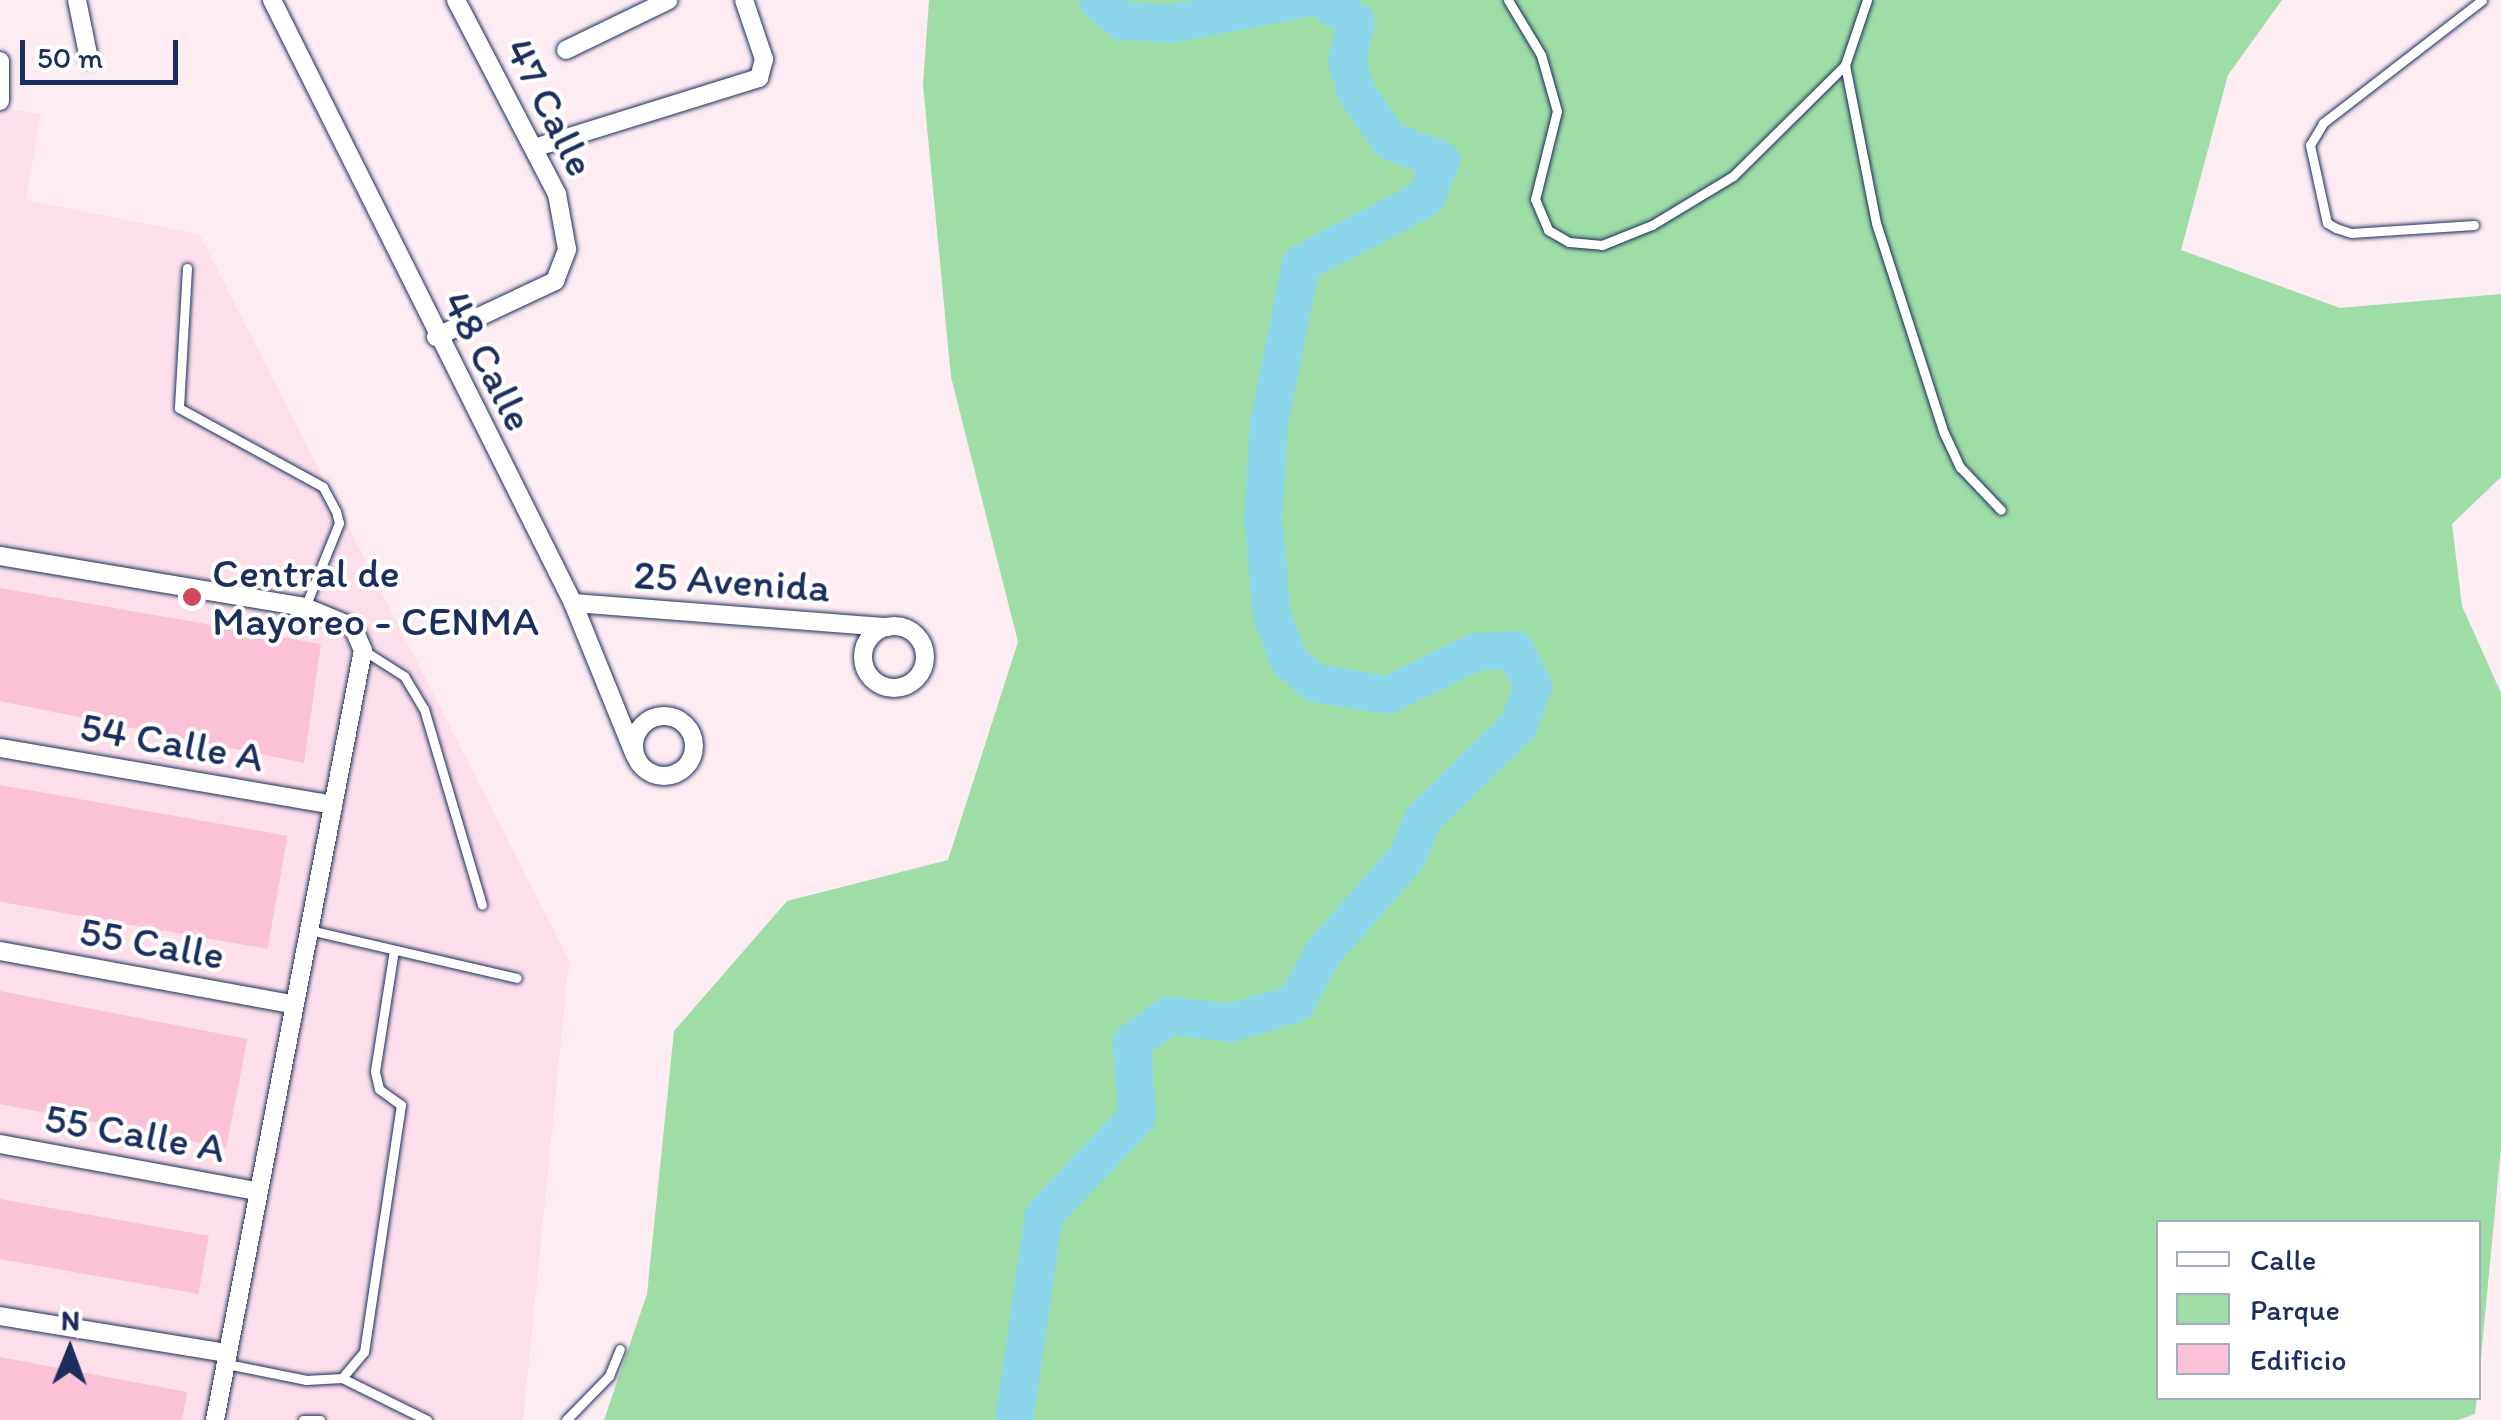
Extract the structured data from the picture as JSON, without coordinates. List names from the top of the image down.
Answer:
{
  "streets": {
    "street": [
      "47 Calle",
      "48 Calle",
      "25 Avenida",
      "54 Calle A",
      "55 Calle",
      "55 Calle A"
    ]
  },
  "crossings": [
    ["47 Calle", "48 Calle"],
    ["48 Calle", "25 Avenida"]
  ],
  "places": ["Central de Mayoreo - CENMA"],
  "legend": ["Calle", "Parque", "Edificio"],
  "scale_bar": "50 m",
  "north": "top"
}
